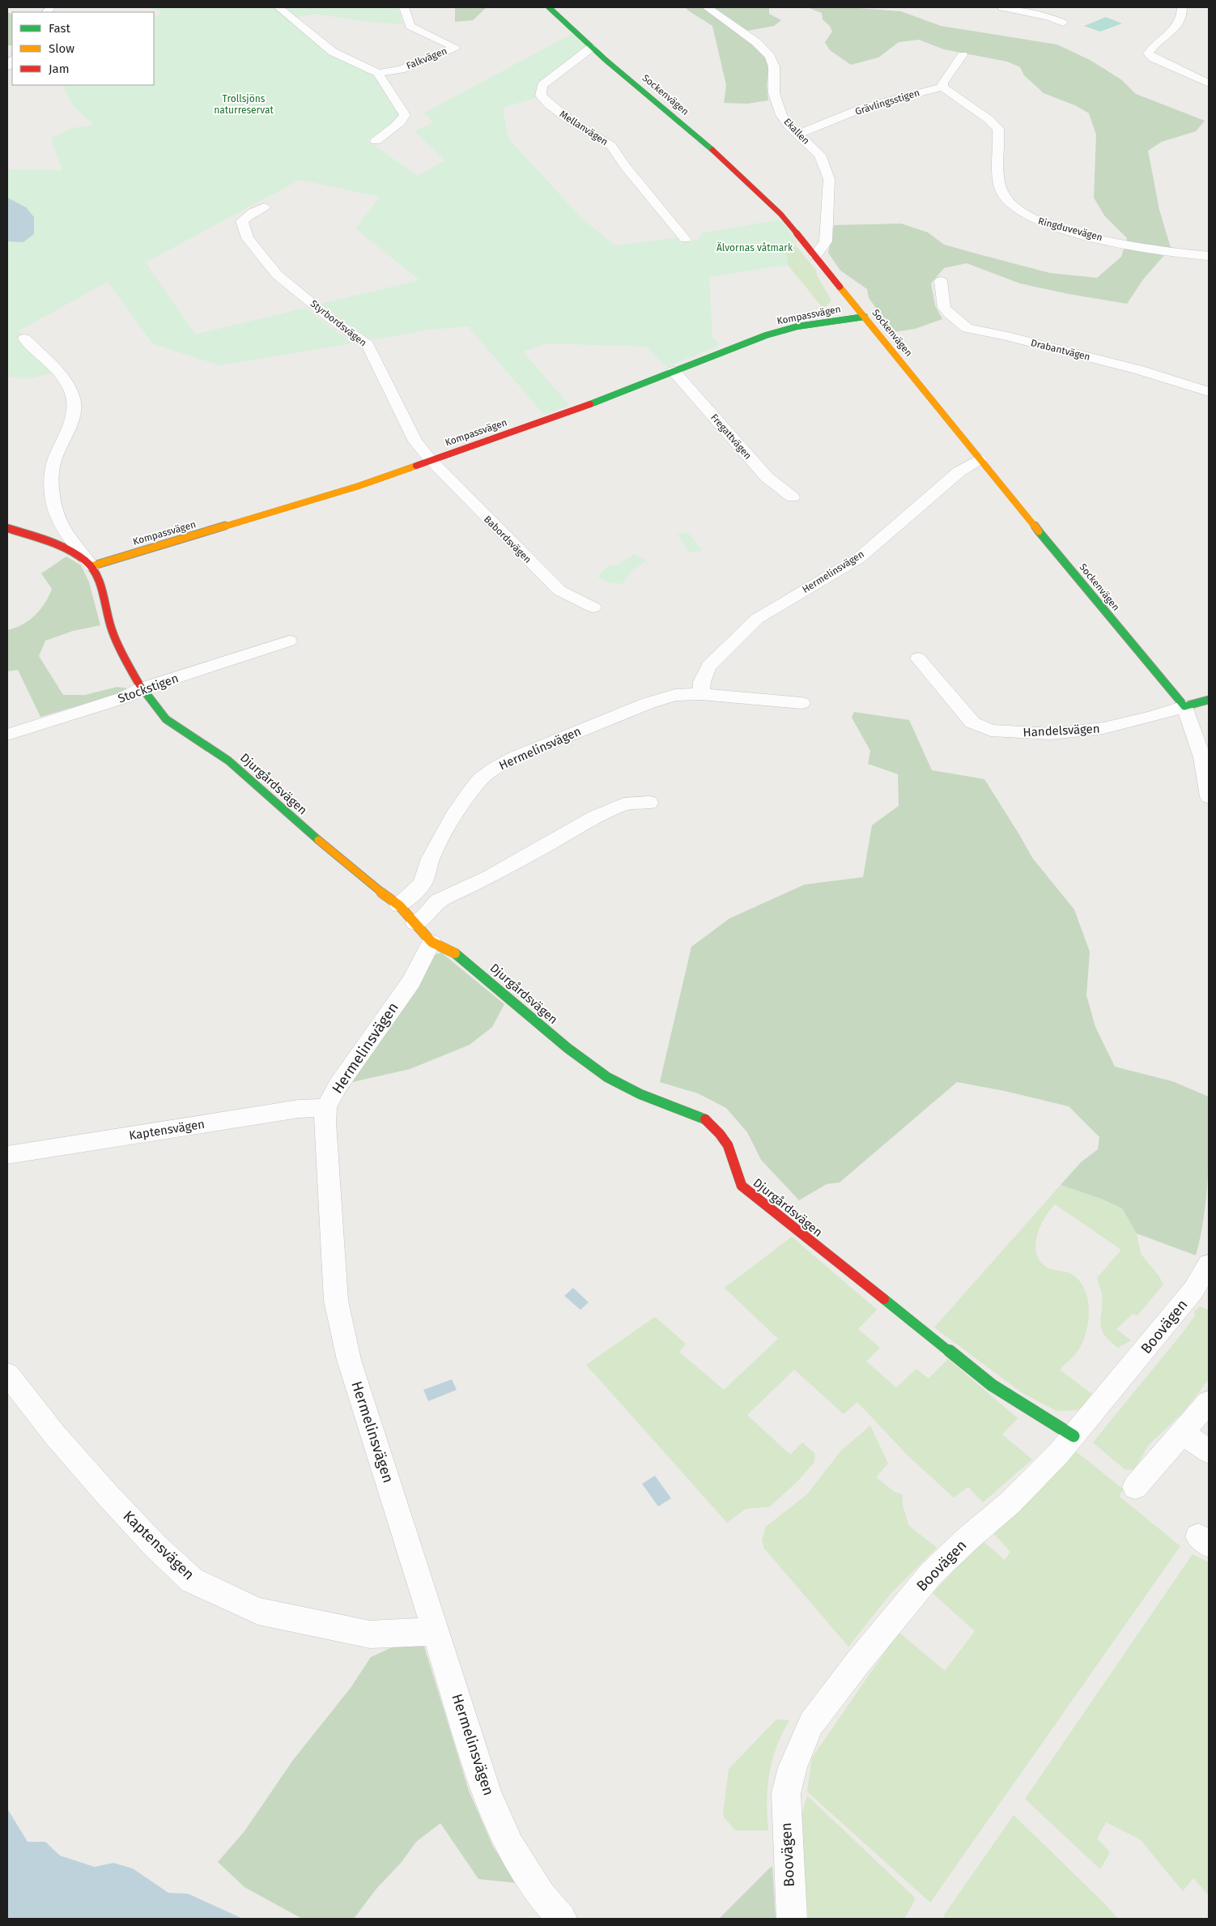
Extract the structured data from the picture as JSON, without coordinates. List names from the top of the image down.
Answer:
{
  "streets": {
    "street": [
      "Falkvägen",
      "Sockenvägen",
      "Grävlingsstigen",
      "Mellanvägen",
      "Ekallen",
      "Ringduvevägen",
      "Kompassvägen",
      "Styrbordsvägen",
      "Drabantvägen",
      "Fregattvägen",
      "Babordsvägen",
      "Hermelinsvägen",
      "Stockstigen",
      "Handelsvägen",
      "Djurgårdsvägen",
      "Kaptensvägen",
      "Boovägen"
    ]
  },
  "crossings": [
    ["Sockenvägen", "Mellanvägen"],
    ["Sockenvägen", "Ekallen"],
    ["Sockenvägen", "Kompassvägen"],
    ["Sockenvägen", "Hermelinsvägen"],
    ["Sockenvägen", "Handelsvägen"],
    ["Grävlingsstigen", "Ekallen"],
    ["Grävlingsstigen", "Ringduvevägen"],
    ["Kompassvägen", "Styrbordsvägen"],
    ["Kompassvägen", "Fregattvägen"],
    ["Kompassvägen", "Babordsvägen"],
    ["Kompassvägen", "Djurgårdsvägen"],
    ["Styrbordsvägen", "Babordsvägen"],
    ["Hermelinsvägen", "Djurgårdsvägen"],
    ["Hermelinsvägen", "Kaptensvägen"],
    ["Stockstigen", "Djurgårdsvägen"],
    ["Djurgårdsvägen", "Boovägen"]
  ],
  "parks": ["Trollsjöns naturreservat", "Älvornas våtmark"],
  "legend": ["Fast", "Slow", "Jam"]
}
